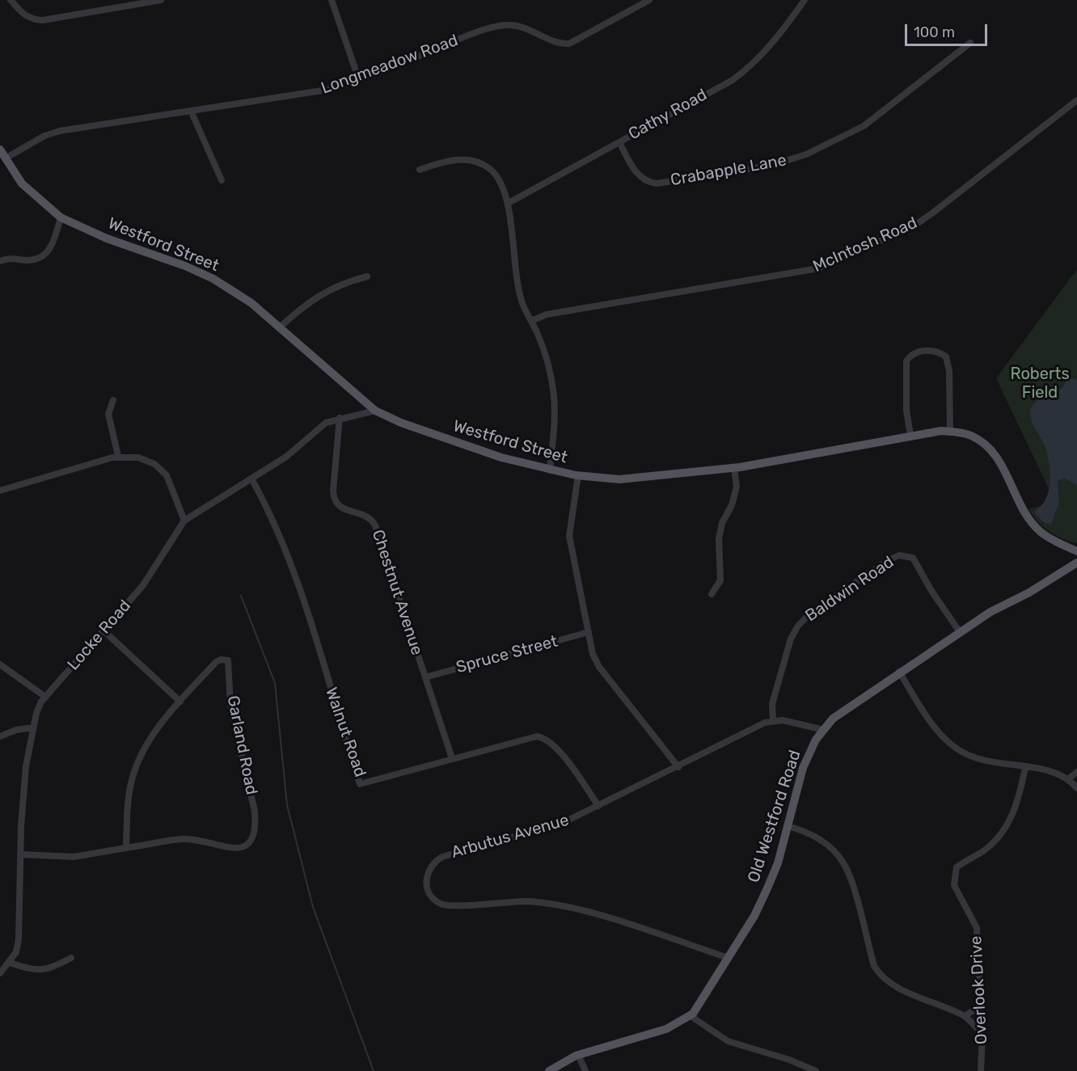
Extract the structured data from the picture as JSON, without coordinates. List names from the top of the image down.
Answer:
{
  "streets": {
    "main road": ["Westford Street", "Old Westford Road"],
    "street": [
      "Longmeadow Road",
      "Cathy Road",
      "Crabapple Lane",
      "McIntosh Road",
      "Baldwin Road",
      "Chestnut Avenue",
      "Locke Road",
      "Spruce Street",
      "Walnut Road",
      "Garland Road",
      "Arbutus Avenue",
      "Overlook Drive"
    ]
  },
  "crossings": [
    ["Longmeadow Road", "Westford Street"],
    ["Cathy Road", "Crabapple Lane"],
    ["Westford Street", "Locke Road"],
    ["Baldwin Road", "Old Westford Road"],
    ["Baldwin Road", "Arbutus Avenue"],
    ["Chestnut Avenue", "Locke Road"],
    ["Chestnut Avenue", "Spruce Street"],
    ["Chestnut Avenue", "Walnut Road"],
    ["Locke Road", "Walnut Road"],
    ["Locke Road", "Garland Road"],
    ["Walnut Road", "Arbutus Avenue"],
    ["Old Westford Road", "Arbutus Avenue"]
  ],
  "parks": ["Roberts Field"],
  "scale_bar": "100 m"
}
